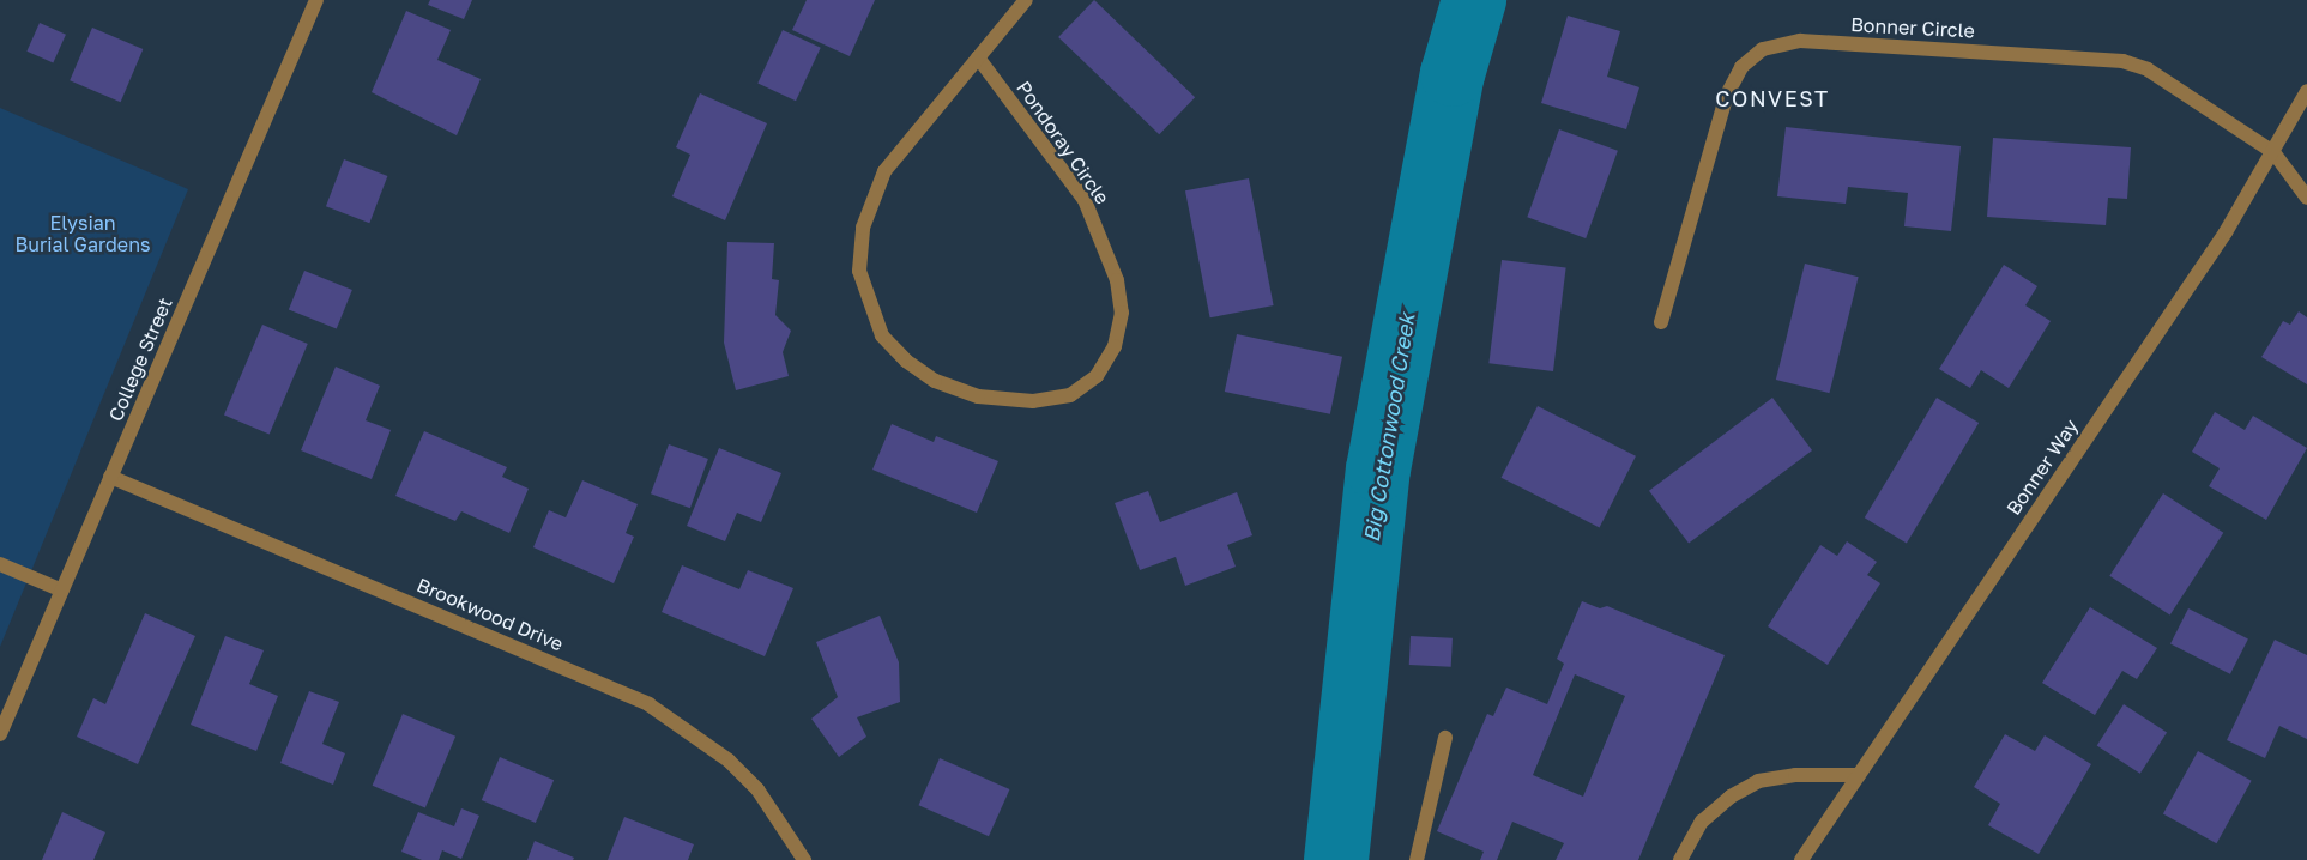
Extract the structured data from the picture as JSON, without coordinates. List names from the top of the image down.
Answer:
{
  "streets": {
    "street": [
      "Bonner Circle",
      "Pondoray Circle",
      "College Street",
      "Bonner Way",
      "Brookwood Drive"
    ]
  },
  "crossings": [
    ["Bonner Circle", "Bonner Way"],
    ["College Street", "Brookwood Drive"]
  ],
  "districts": ["CONVEST"],
  "water": ["Big Cottonwood Creek"],
  "parks": ["Elysian Burial Gardens"]
}
